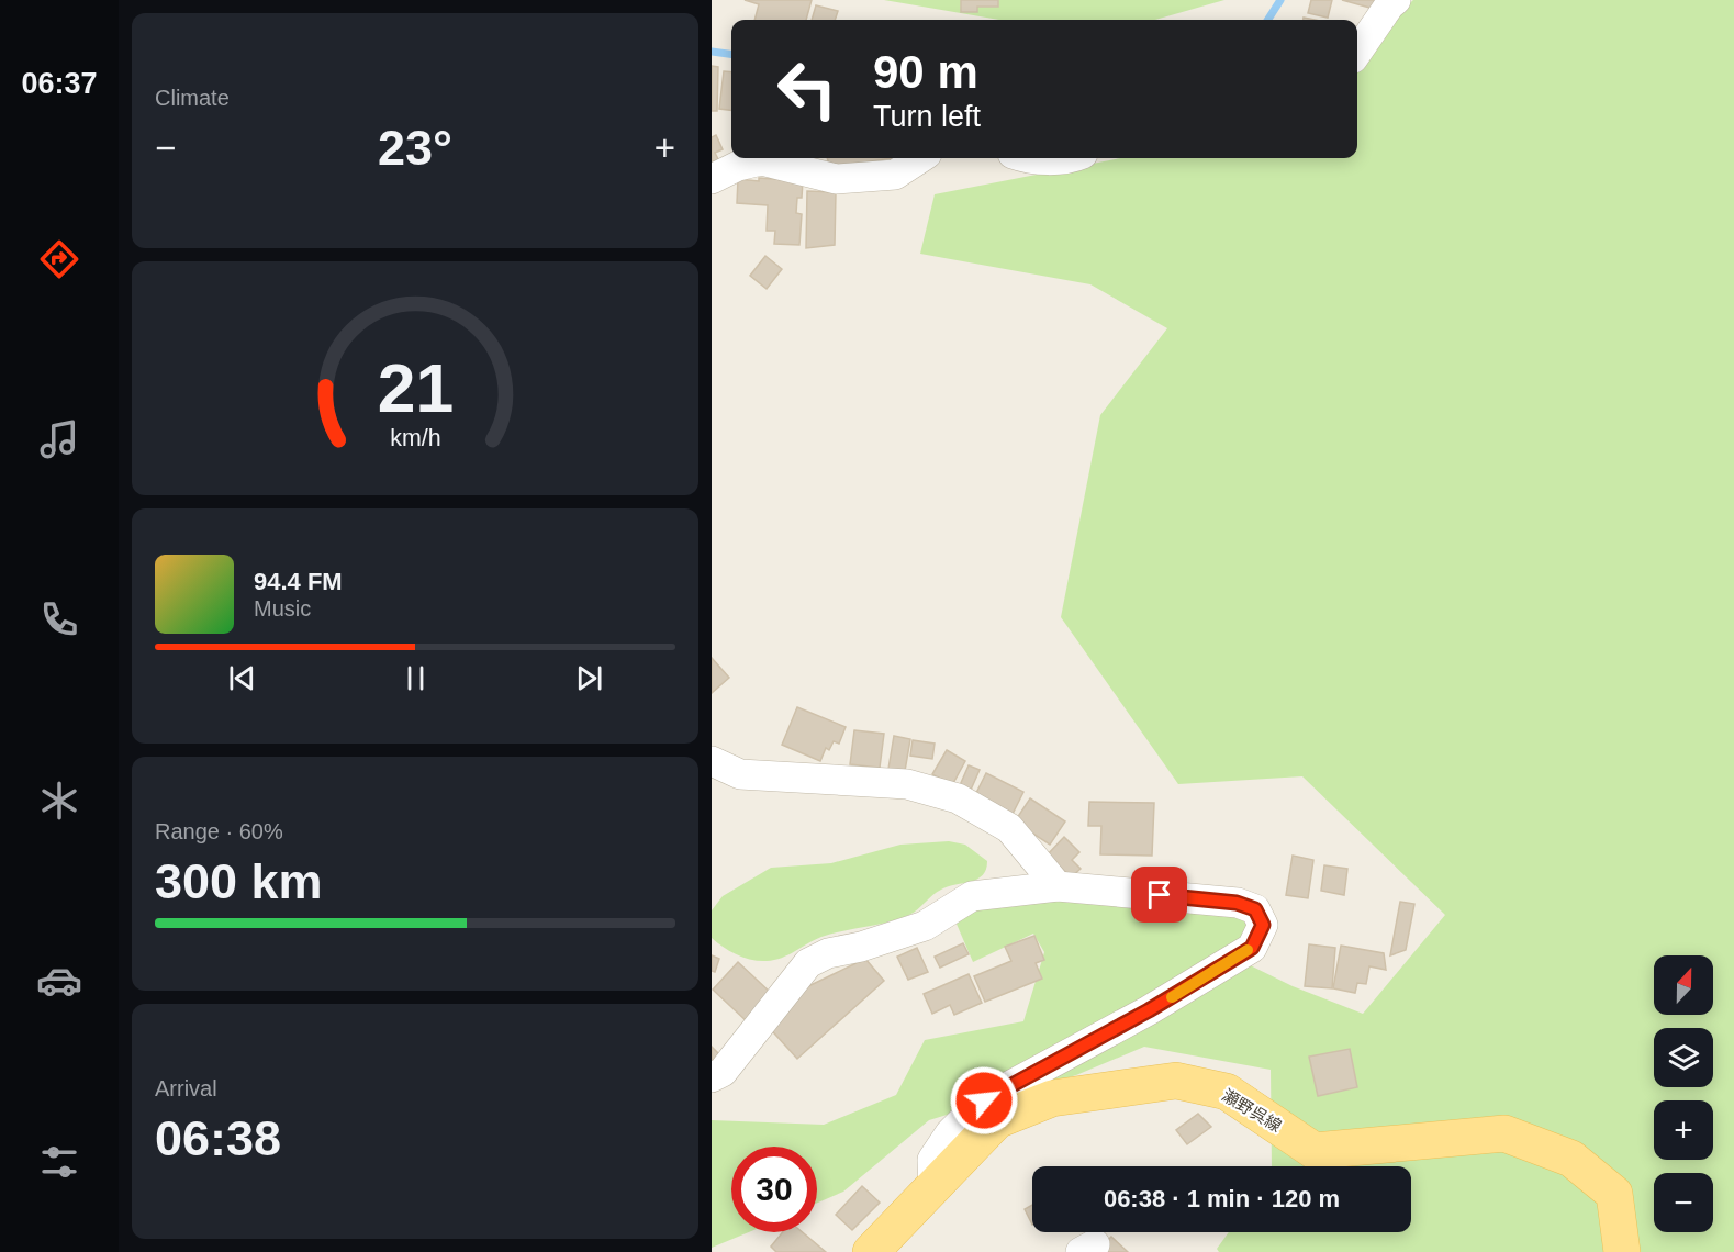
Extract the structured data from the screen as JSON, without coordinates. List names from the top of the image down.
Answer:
{
  "streets": {
    "main road": ["瀬野呉線"]
  },
  "north": "top",
  "page": {
    "tabs": "06:37",
    "tile": [
      "Climate",
      ["Range · 60%", "300 km"],
      ["Arrival", "06:38"]
    ],
    "turn": ["90 m", "Turn left"],
    "heat": ["−", "23°", "+"],
    "song": ["94.4 FM", "Music"],
    "map_buttons": ["+", "−"],
    "limit": "30",
    "trip": "06:38 · 1 min · 120 m",
    "gauge": ["21", "km/h"]
  }
}
